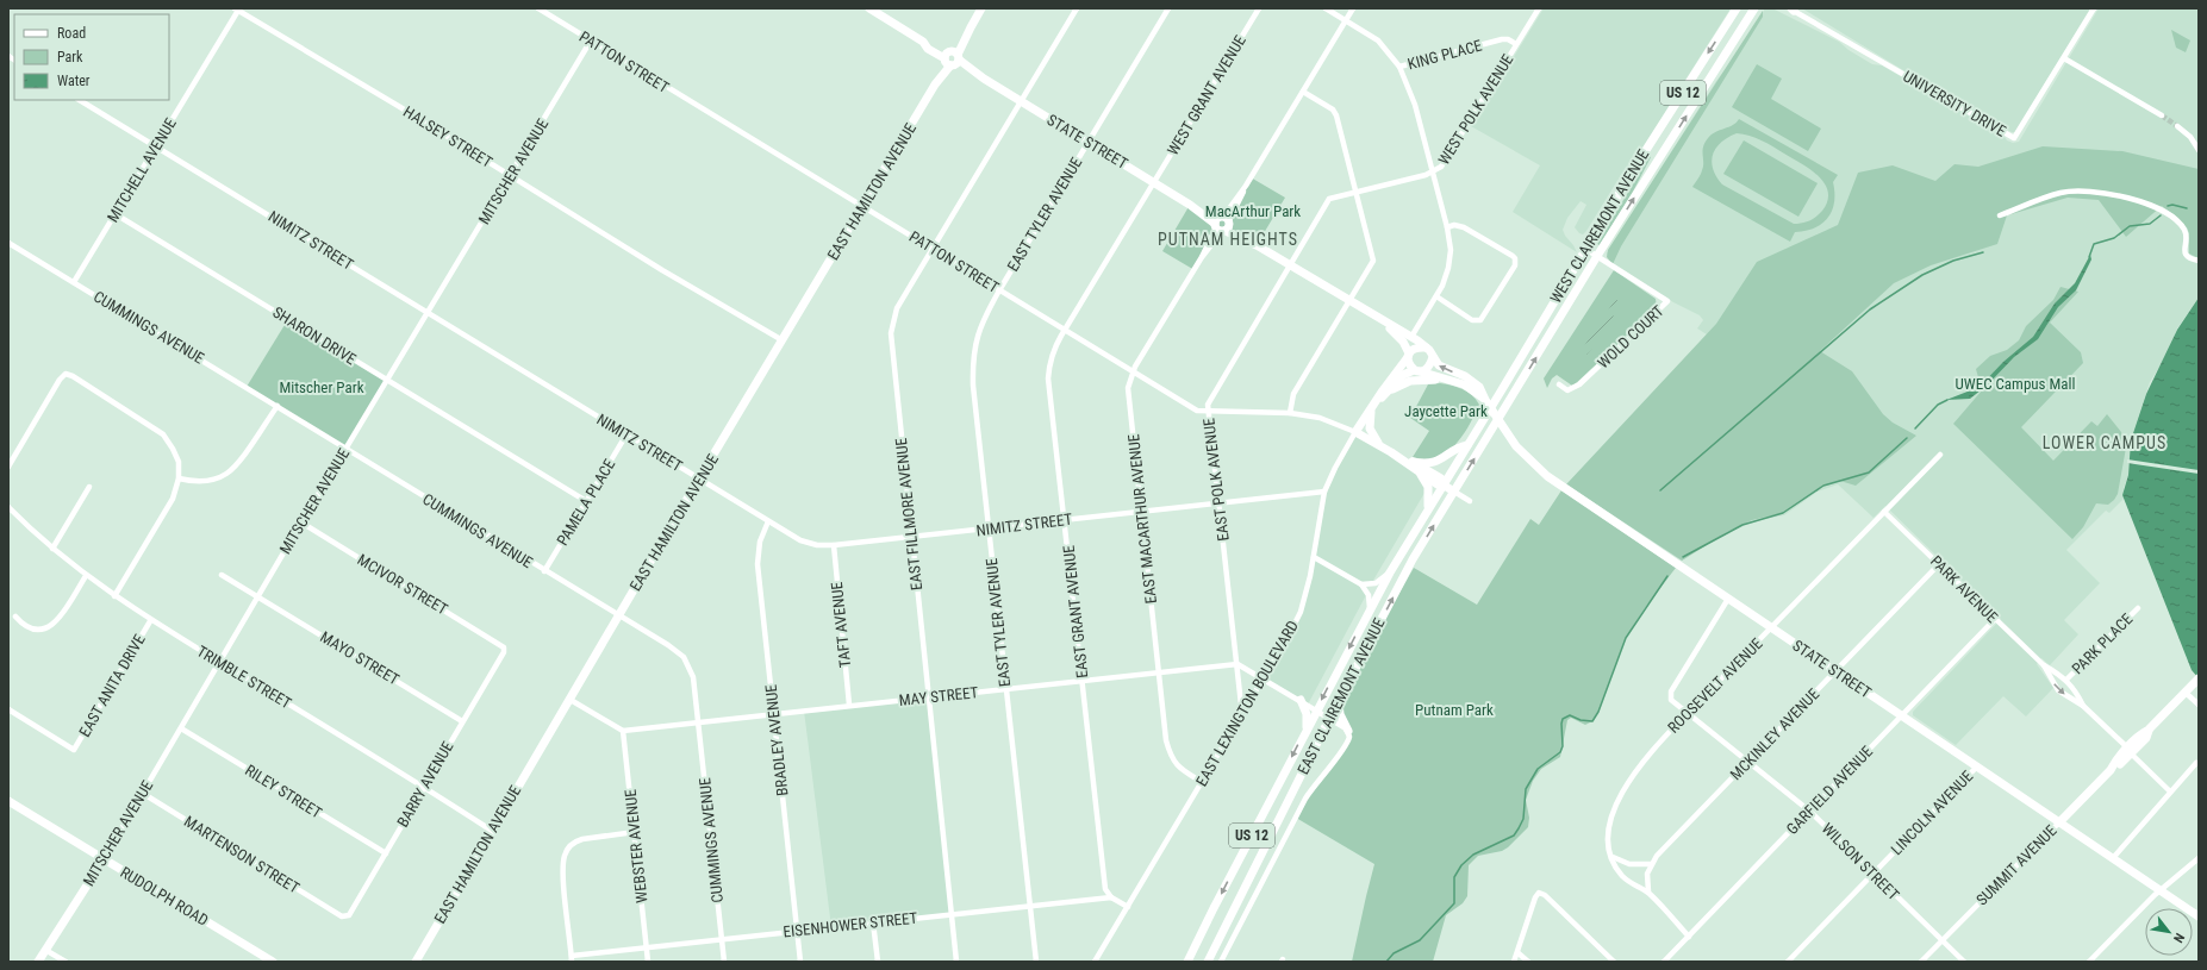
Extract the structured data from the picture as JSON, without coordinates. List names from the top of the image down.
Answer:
{
  "streets": {
    "main road": [
      "PATTON STREET",
      "US 12",
      "STATE STREET",
      "MITSCHER AVENUE",
      "EAST HAMILTON AVENUE",
      "WEST CLAIREMONT AVENUE",
      "EAST CLAIREMONT AVENUE",
      "EAST LEXINGTON BOULEVARD",
      "SUMMIT AVENUE",
      "RUDOLPH ROAD"
    ],
    "street": [
      "KING PLACE",
      "WEST GRANT AVENUE",
      "UNIVERSITY DRIVE",
      "WEST POLK AVENUE",
      "HALSEY STREET",
      "MITCHELL AVENUE",
      "EAST TYLER AVENUE",
      "NIMITZ STREET",
      "CUMMINGS AVENUE",
      "SHARON DRIVE",
      "WOLD COURT",
      "EAST POLK AVENUE",
      "PAMELA PLACE",
      "EAST FILLMORE AVENUE",
      "EAST MACARTHUR AVENUE",
      "MCIVOR STREET",
      "PARK AVENUE",
      "EAST GRANT AVENUE",
      "TAFT AVENUE",
      "PARK PLACE",
      "MAYO STREET",
      "TRIMBLE STREET",
      "EAST ANITA DRIVE",
      "ROOSEVELT AVENUE",
      "MAY STREET",
      "MCKINLEY AVENUE",
      "BRADLEY AVENUE",
      "BARRY AVENUE",
      "GARFIELD AVENUE",
      "RILEY STREET",
      "LINCOLN AVENUE",
      "WEBSTER AVENUE",
      "MARTENSON STREET",
      "WILSON STREET",
      "EISENHOWER STREET"
    ]
  },
  "crossings": [
    ["KING PLACE", "WEST POLK AVENUE"],
    ["PATTON STREET", "MITSCHER AVENUE"],
    ["PATTON STREET", "EAST HAMILTON AVENUE"],
    ["PATTON STREET", "EAST TYLER AVENUE"],
    ["PATTON STREET", "NIMITZ STREET"],
    ["PATTON STREET", "EAST POLK AVENUE"],
    ["PATTON STREET", "EAST FILLMORE AVENUE"],
    ["PATTON STREET", "EAST MACARTHUR AVENUE"],
    ["PATTON STREET", "EAST GRANT AVENUE"],
    ["PATTON STREET", "EAST CLAIREMONT AVENUE"],
    ["PATTON STREET", "EAST LEXINGTON BOULEVARD"],
    ["WEST GRANT AVENUE", "STATE STREET"],
    ["WEST GRANT AVENUE", "EAST GRANT AVENUE"],
    ["WEST POLK AVENUE", "STATE STREET"],
    ["WEST POLK AVENUE", "EAST POLK AVENUE"],
    ["HALSEY STREET", "MITCHELL AVENUE"],
    ["HALSEY STREET", "MITSCHER AVENUE"],
    ["HALSEY STREET", "EAST HAMILTON AVENUE"],
    ["STATE STREET", "EAST HAMILTON AVENUE"],
    ["STATE STREET", "EAST TYLER AVENUE"],
    ["STATE STREET", "EAST POLK AVENUE"],
    ["STATE STREET", "EAST FILLMORE AVENUE"],
    ["STATE STREET", "EAST MACARTHUR AVENUE"],
    ["STATE STREET", "EAST GRANT AVENUE"],
    ["STATE STREET", "ROOSEVELT AVENUE"],
    ["STATE STREET", "EAST LEXINGTON BOULEVARD"],
    ["STATE STREET", "MCKINLEY AVENUE"],
    ["STATE STREET", "GARFIELD AVENUE"],
    ["STATE STREET", "LINCOLN AVENUE"],
    ["STATE STREET", "WILSON STREET"],
    ["STATE STREET", "SUMMIT AVENUE"],
    ["MITCHELL AVENUE", "NIMITZ STREET"],
    ["MITCHELL AVENUE", "CUMMINGS AVENUE"],
    ["MITCHELL AVENUE", "SHARON DRIVE"],
    ["MITSCHER AVENUE", "NIMITZ STREET"],
    ["MITSCHER AVENUE", "CUMMINGS AVENUE"],
    ["MITSCHER AVENUE", "SHARON DRIVE"],
    ["MITSCHER AVENUE", "MCIVOR STREET"],
    ["MITSCHER AVENUE", "MAYO STREET"],
    ["MITSCHER AVENUE", "TRIMBLE STREET"],
    ["MITSCHER AVENUE", "RILEY STREET"],
    ["MITSCHER AVENUE", "MARTENSON STREET"],
    ["MITSCHER AVENUE", "RUDOLPH ROAD"],
    ["EAST HAMILTON AVENUE", "NIMITZ STREET"],
    ["EAST HAMILTON AVENUE", "CUMMINGS AVENUE"],
    ["EAST HAMILTON AVENUE", "TRIMBLE STREET"],
    ["EAST TYLER AVENUE", "NIMITZ STREET"],
    ["EAST TYLER AVENUE", "MAY STREET"],
    ["EAST TYLER AVENUE", "EISENHOWER STREET"],
    ["WEST CLAIREMONT AVENUE", "WOLD COURT"],
    ["WEST CLAIREMONT AVENUE", "EAST CLAIREMONT AVENUE"],
    ["NIMITZ STREET", "EAST POLK AVENUE"],
    ["NIMITZ STREET", "PAMELA PLACE"],
    ["NIMITZ STREET", "EAST FILLMORE AVENUE"],
    ["NIMITZ STREET", "EAST MACARTHUR AVENUE"],
    ["NIMITZ STREET", "EAST GRANT AVENUE"],
    ["NIMITZ STREET", "TAFT AVENUE"],
    ["NIMITZ STREET", "EAST CLAIREMONT AVENUE"],
    ["NIMITZ STREET", "EAST LEXINGTON BOULEVARD"],
    ["NIMITZ STREET", "BRADLEY AVENUE"],
    ["CUMMINGS AVENUE", "PAMELA PLACE"],
    ["CUMMINGS AVENUE", "MAY STREET"],
    ["CUMMINGS AVENUE", "EISENHOWER STREET"],
    ["SHARON DRIVE", "PAMELA PLACE"],
    ["EAST POLK AVENUE", "MAY STREET"],
    ["EAST POLK AVENUE", "EAST LEXINGTON BOULEVARD"],
    ["EAST FILLMORE AVENUE", "MAY STREET"],
    ["EAST FILLMORE AVENUE", "EISENHOWER STREET"],
    ["EAST MACARTHUR AVENUE", "MAY STREET"],
    ["EAST MACARTHUR AVENUE", "EAST LEXINGTON BOULEVARD"],
    ["MCIVOR STREET", "BARRY AVENUE"],
    ["PARK AVENUE", "PARK PLACE"],
    ["PARK AVENUE", "ROOSEVELT AVENUE"],
    ["PARK AVENUE", "MCKINLEY AVENUE"],
    ["PARK AVENUE", "GARFIELD AVENUE"],
    ["PARK AVENUE", "SUMMIT AVENUE"],
    ["EAST GRANT AVENUE", "MAY STREET"],
    ["EAST GRANT AVENUE", "EISENHOWER STREET"],
    ["TAFT AVENUE", "MAY STREET"],
    ["MAYO STREET", "BARRY AVENUE"],
    ["TRIMBLE STREET", "EAST ANITA DRIVE"],
    ["TRIMBLE STREET", "BARRY AVENUE"],
    ["ROOSEVELT AVENUE", "GARFIELD AVENUE"],
    ["ROOSEVELT AVENUE", "WILSON STREET"],
    ["MAY STREET", "BRADLEY AVENUE"],
    ["MAY STREET", "WEBSTER AVENUE"],
    ["EAST CLAIREMONT AVENUE", "EAST LEXINGTON BOULEVARD"],
    ["MCKINLEY AVENUE", "WILSON STREET"],
    ["BRADLEY AVENUE", "EISENHOWER STREET"],
    ["BARRY AVENUE", "RILEY STREET"],
    ["BARRY AVENUE", "MARTENSON STREET"],
    ["GARFIELD AVENUE", "WILSON STREET"],
    ["LINCOLN AVENUE", "WILSON STREET"],
    ["WEBSTER AVENUE", "EISENHOWER STREET"],
    ["WILSON STREET", "SUMMIT AVENUE"]
  ],
  "districts": ["PUTNAM HEIGHTS", "LOWER CAMPUS"],
  "parks": [
    "MacArthur Park",
    "UWEC Campus Mall",
    "Mitscher Park",
    "Jaycette Park",
    "Putnam Park"
  ],
  "legend": ["Road", "Park", "Water"],
  "north": "bottom right"
}
